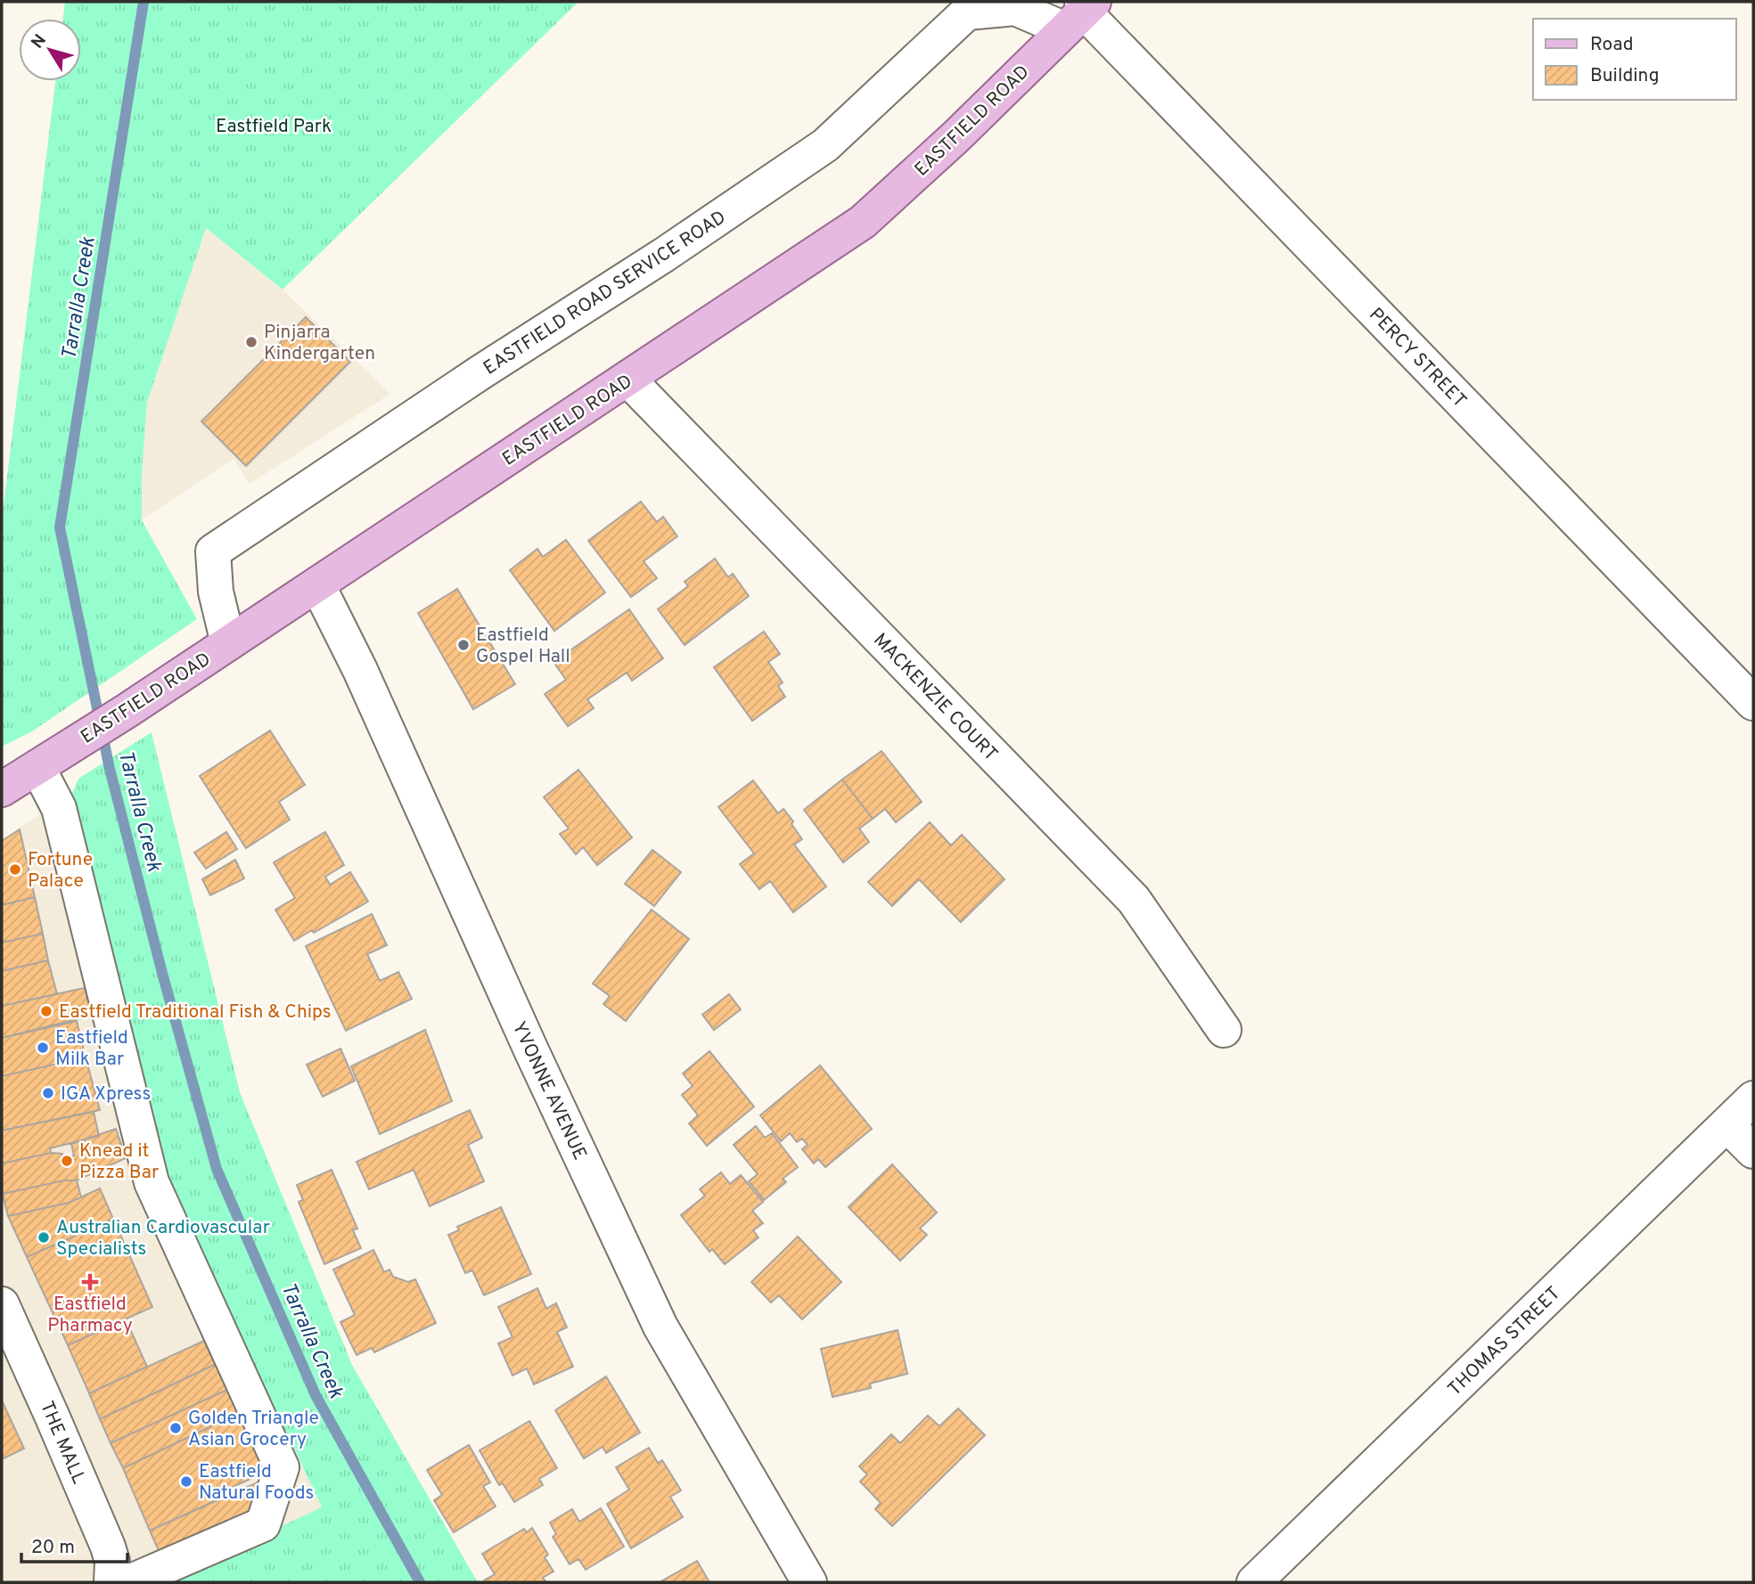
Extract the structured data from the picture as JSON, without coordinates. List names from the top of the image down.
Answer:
{
  "streets": {
    "main road": ["EASTFIELD ROAD"],
    "street": [
      "EASTFIELD ROAD SERVICE ROAD",
      "PERCY STREET",
      "MACKENZIE COURT",
      "YVONNE AVENUE",
      "THOMAS STREET",
      "THE MALL"
    ]
  },
  "crossings": [
    ["EASTFIELD ROAD", "EASTFIELD ROAD SERVICE ROAD"],
    ["EASTFIELD ROAD", "PERCY STREET"],
    ["EASTFIELD ROAD", "MACKENZIE COURT"],
    ["EASTFIELD ROAD", "YVONNE AVENUE"],
    ["EASTFIELD ROAD SERVICE ROAD", "PERCY STREET"]
  ],
  "water": ["Tarralla Creek"],
  "parks": ["Eastfield Park"],
  "places": {
    "other": [
      "Pinjarra Kindergarten",
      "Eastfield Gospel Hall",
      "Fortune Palace",
      "Eastfield Traditional Fish & Chips",
      "Eastfield Milk Bar",
      "IGA Xpress",
      "Knead it Pizza Bar",
      "Australian Cardiovascular Specialists",
      "Golden Triangle Asian Grocery",
      "Eastfield Natural Foods"
    ],
    "health": ["Eastfield Pharmacy"]
  },
  "legend": ["Road", "Building"],
  "scale_bar": "20 m",
  "north": "top left"
}
